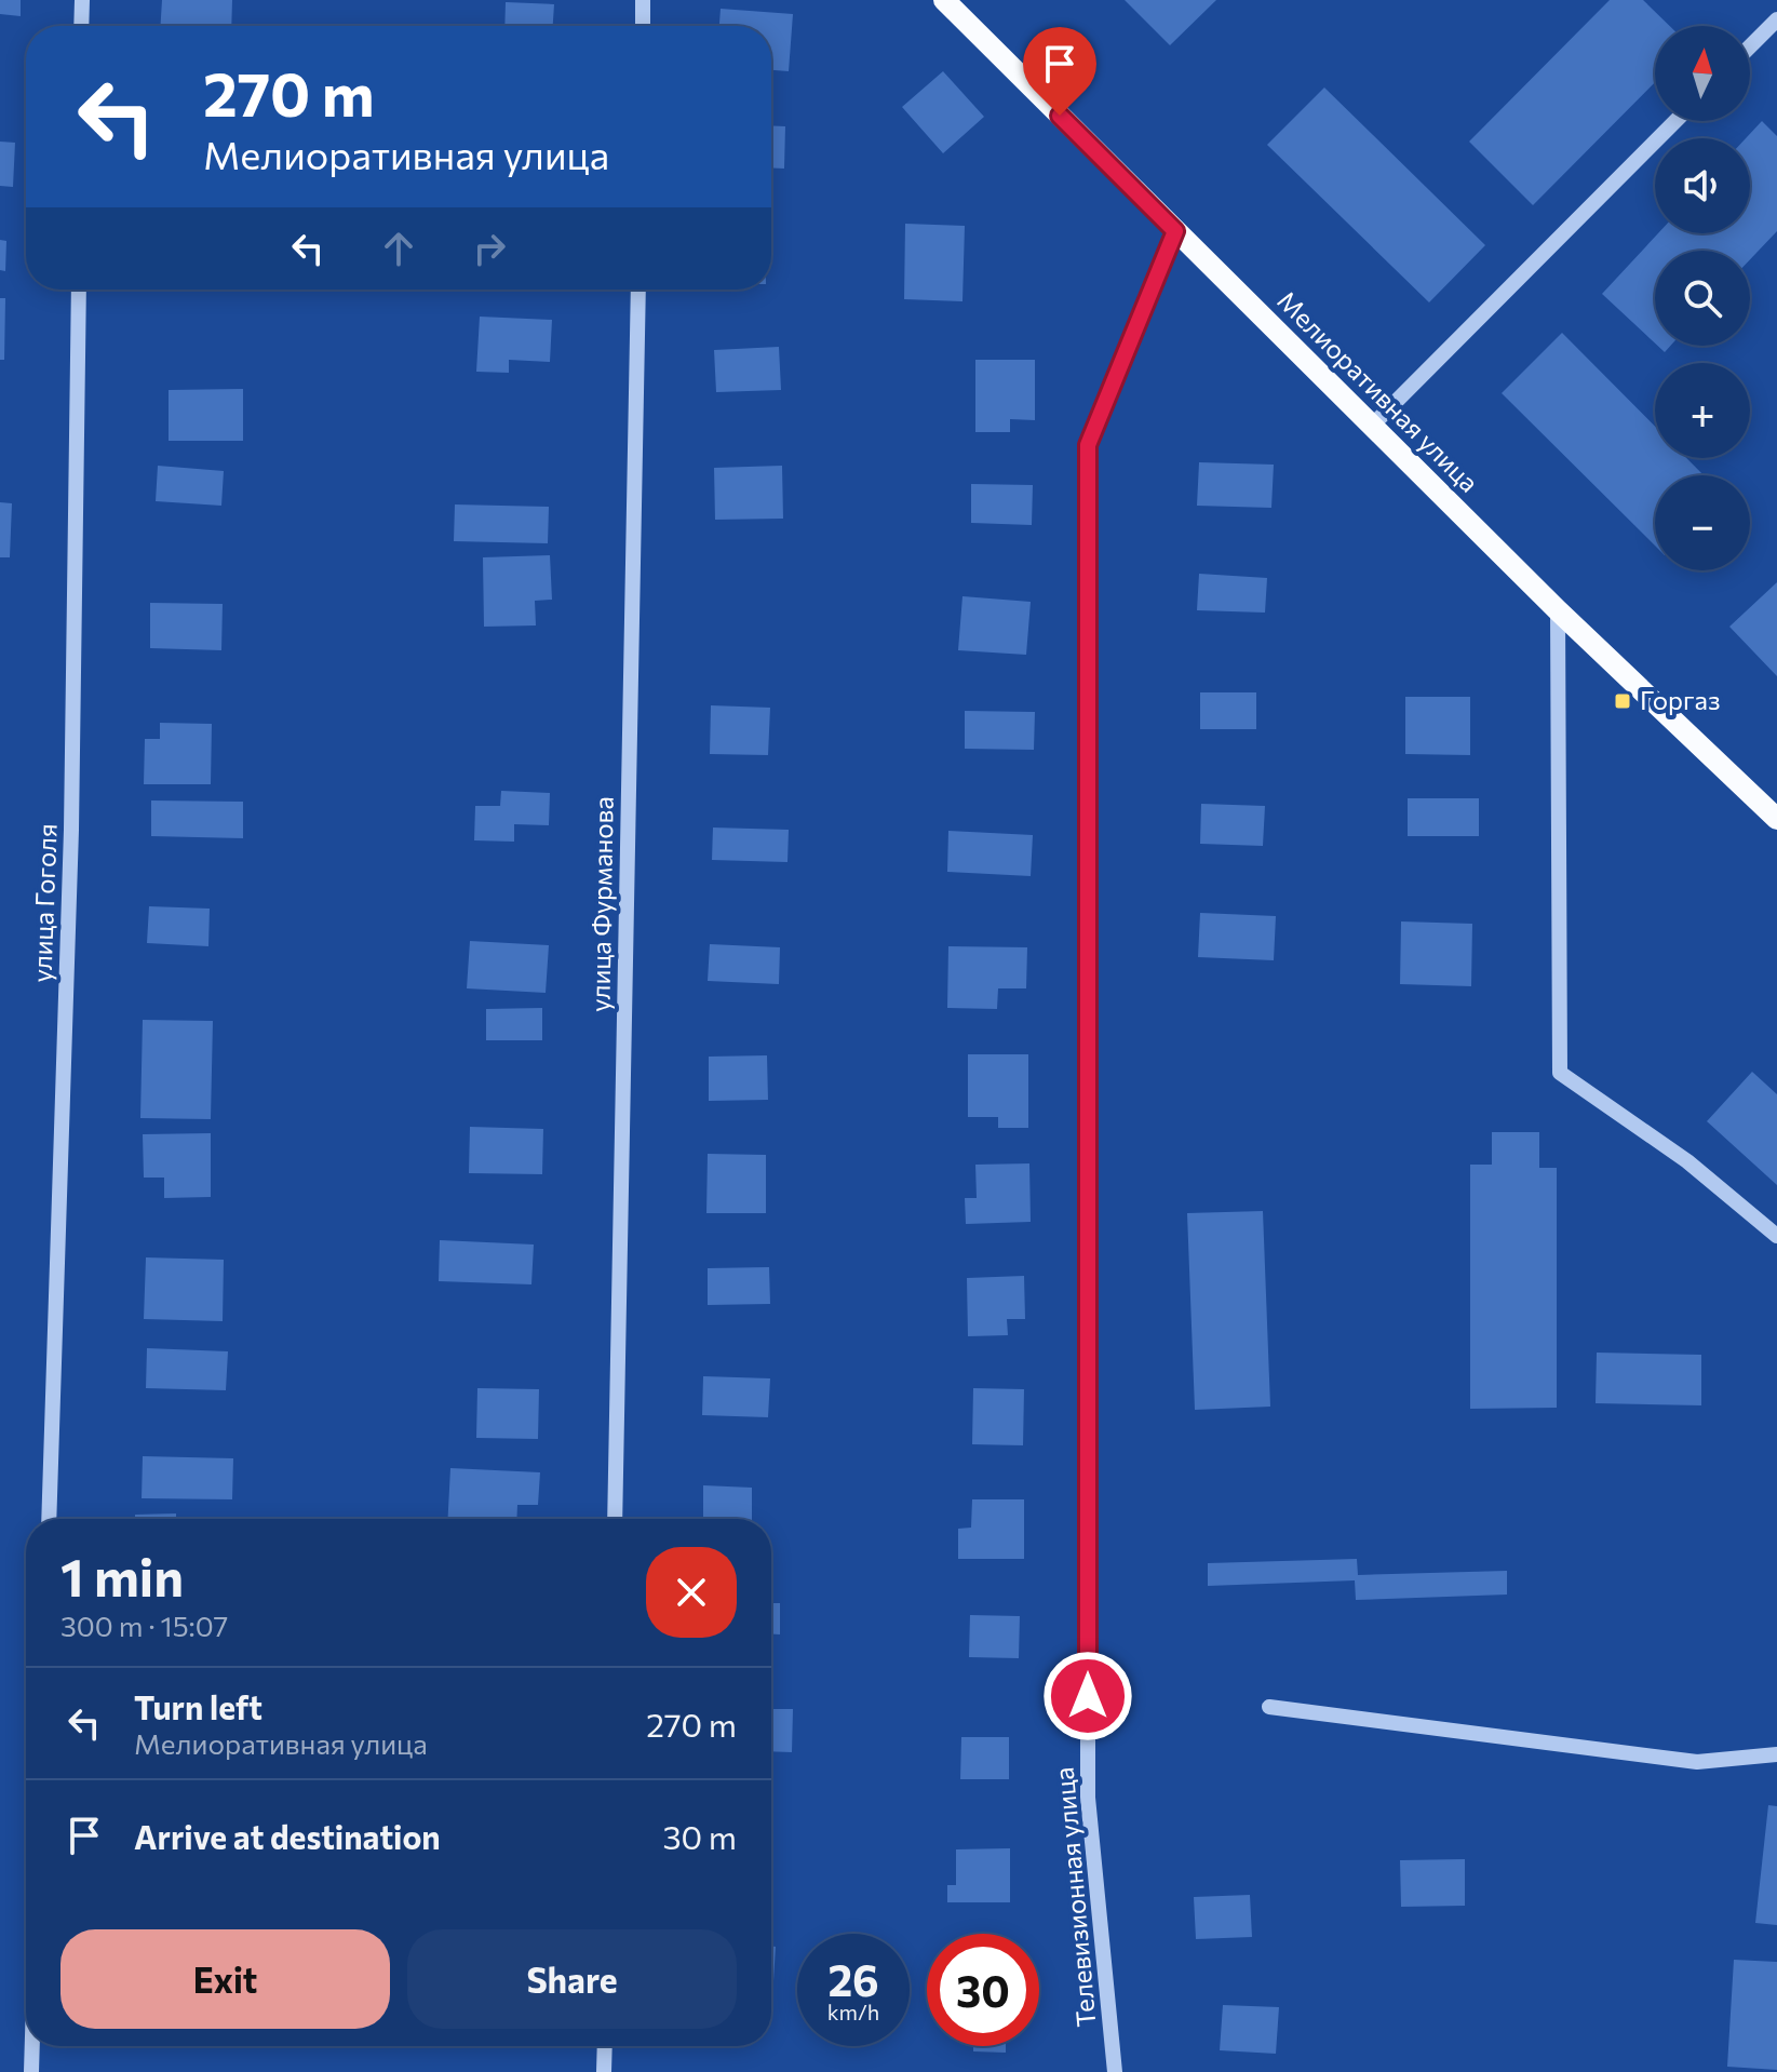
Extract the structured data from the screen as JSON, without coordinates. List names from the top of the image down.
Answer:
{
  "streets": {
    "main road": ["Мелиоративная улица"],
    "street": ["улица Гоголя", "улица Фурманова", "Телевизионная улица"]
  },
  "crossings": [
    ["Мелиоративная улица", "Телевизионная улица"]
  ],
  "places": {
    "transit": ["Горгаз"]
  },
  "north": "top",
  "page": {
    "map_buttons": ["+", "−"],
    "turn": ["270 m", "Мелиоративная улица"],
    "heading": ["1 min", "300 m · 15:07"],
    "list": [
      {
        "name": "Turn left",
        "note": "Мелиоративная улица",
        "value": "270 m"
      },
      {
        "name": "Arrive at destination",
        "value": "30 m"
      }
    ],
    "buttons": ["Exit", "Share"],
    "speed": "26 km/h",
    "limit": "30"
  }
}
